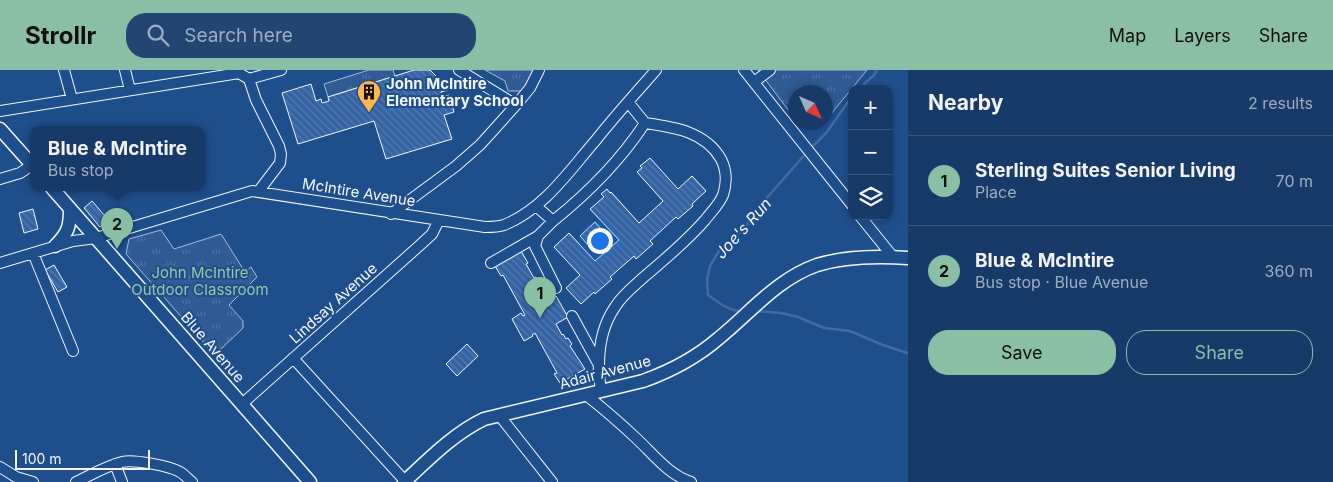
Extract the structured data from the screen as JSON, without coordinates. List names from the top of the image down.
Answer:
{
  "streets": {
    "main road": ["Blue Avenue", "Adair Avenue"],
    "street": ["McIntire Avenue", "Lindsay Avenue"]
  },
  "crossings": [
    ["McIntire Avenue", "Lindsay Avenue"],
    ["McIntire Avenue", "Blue Avenue"],
    ["Lindsay Avenue", "Blue Avenue"]
  ],
  "water": ["Joe's Run"],
  "parks": ["John McIntire Outdoor Classroom"],
  "places": {
    "building": ["John McIntire Elementary School"]
  },
  "scale_bar": "100 m",
  "north": "bottom right",
  "page": {
    "header": "Strollr",
    "search": "Search here",
    "nav": ["Map", "Layers", "Share"],
    "heading": ["Nearby", "2 results"],
    "map_buttons": ["+", "−"],
    "popup": ["Blue & McIntire", "Bus stop"],
    "list": [
      {
        "mark": "1",
        "name": "Sterling Suites Senior Living",
        "note": "Place",
        "value": "70 m"
      },
      {
        "mark": "2",
        "name": "Blue & McIntire",
        "note": "Bus stop · Blue Avenue",
        "value": "360 m"
      }
    ],
    "pins": ["2", "1"],
    "buttons": ["Save", "Share"],
    "scale": "100 m"
  }
}
